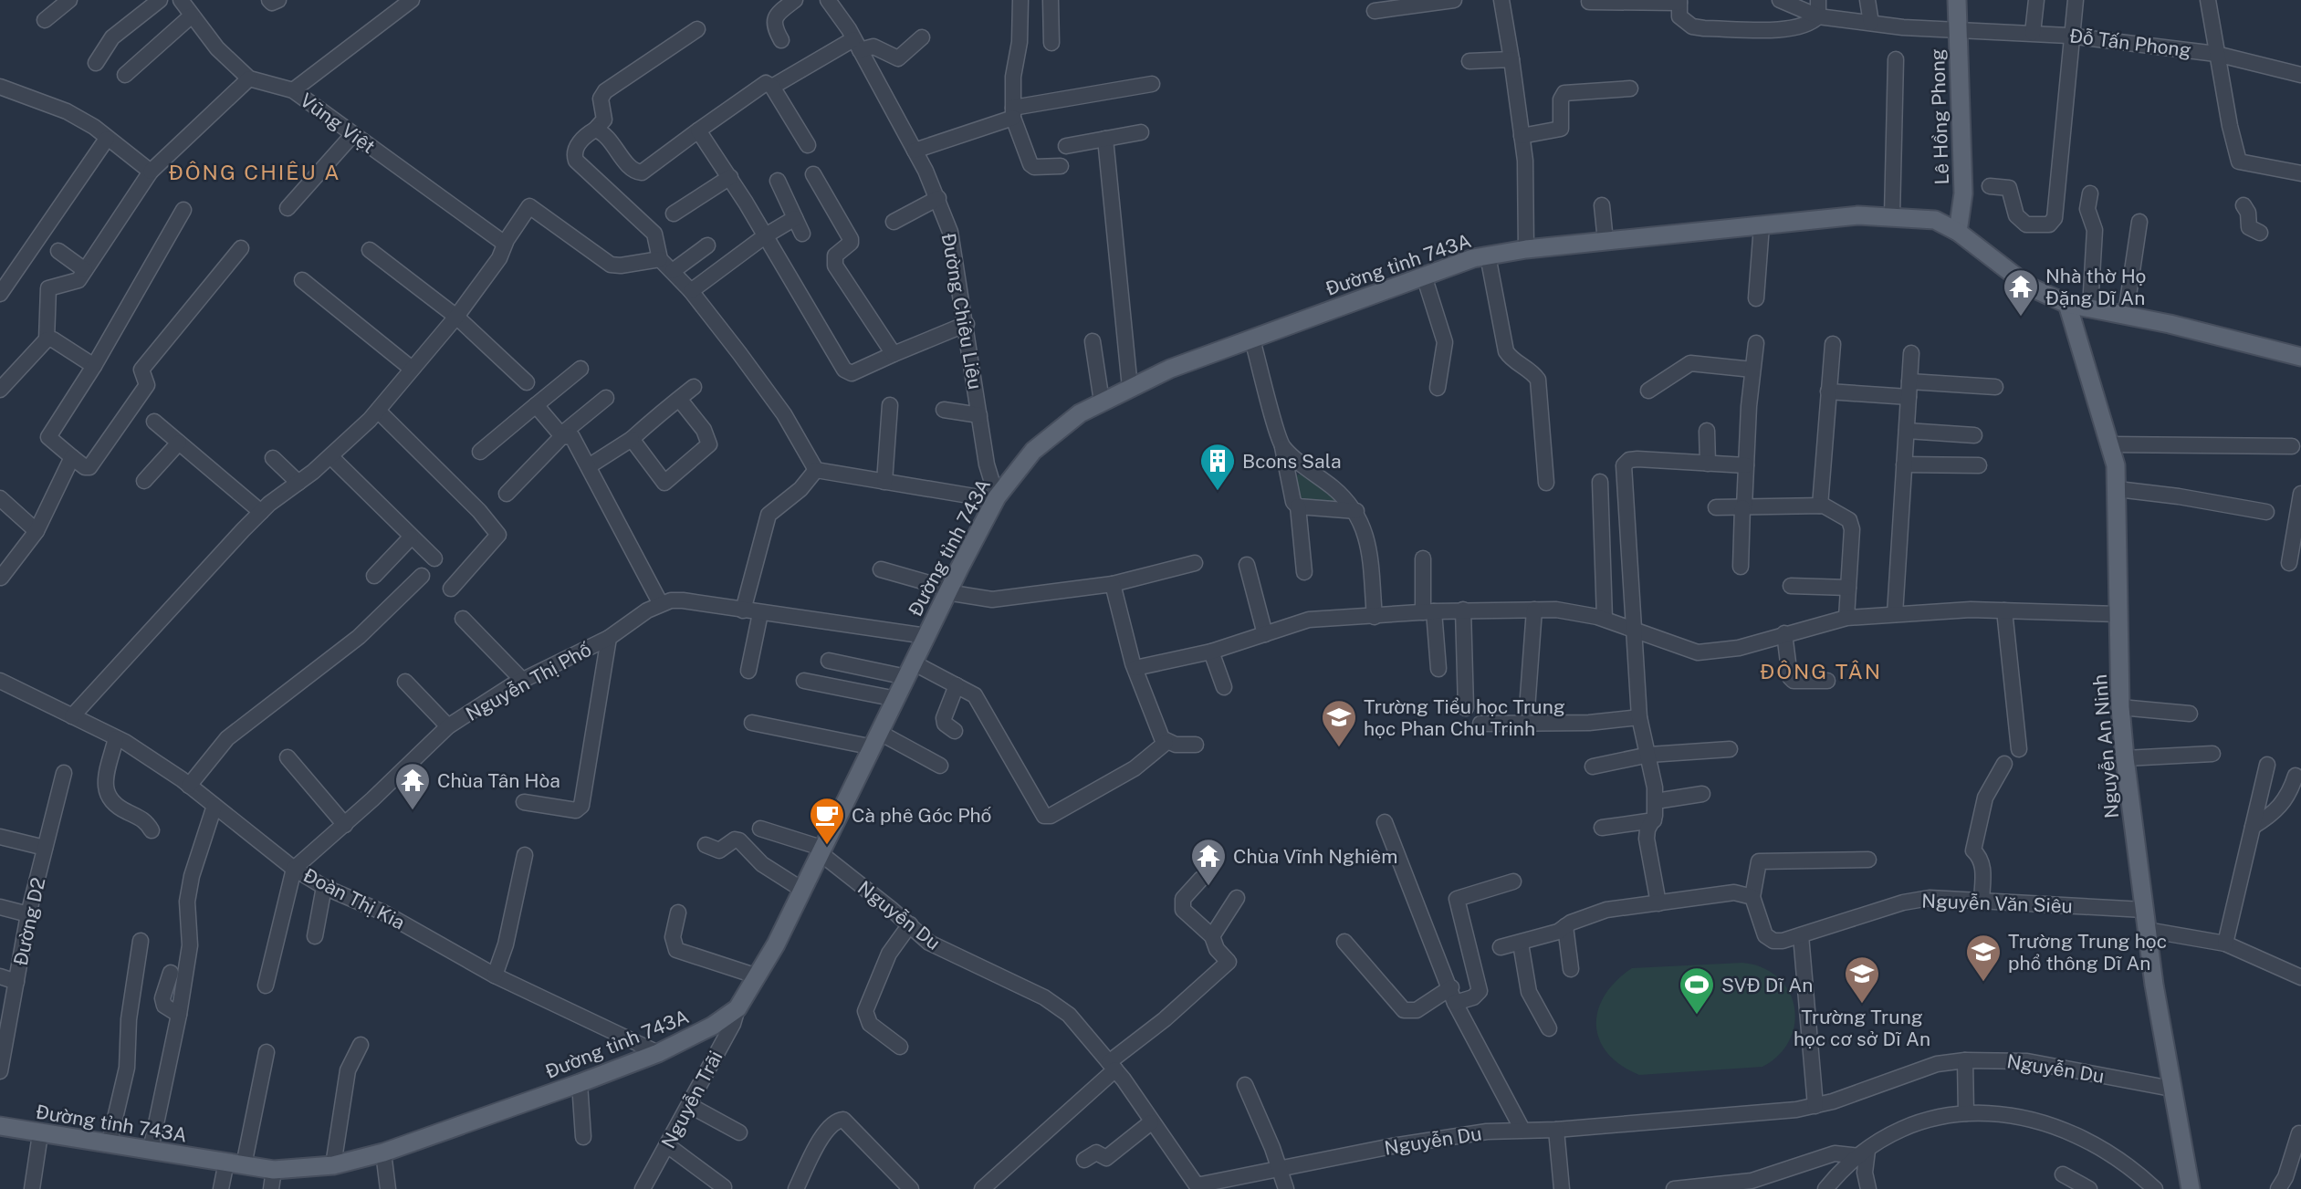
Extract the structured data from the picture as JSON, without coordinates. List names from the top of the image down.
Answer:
{
  "streets": {
    "main road": ["Lê Hồng Phong", "Đường tỉnh 743A", "Nguyễn An Ninh"],
    "street": [
      "Đỗ Tấn Phong",
      "Vũng Việt",
      "Đường Chiêu Liêu",
      "Nguyễn Thị Phố",
      "Đoàn Thị Kia",
      "Nguyễn Văn Siêu",
      "Nguyễn Du",
      "Đường D2",
      "Nguyễn Trãi"
    ]
  },
  "crossings": [
    ["Đỗ Tấn Phong", "Lê Hồng Phong"],
    ["Lê Hồng Phong", "Đường tỉnh 743A"],
    ["Đường tỉnh 743A", "Đường Chiêu Liêu"],
    ["Đường tỉnh 743A", "Nguyễn Thị Phố"],
    ["Đường tỉnh 743A", "Nguyễn An Ninh"],
    ["Đường tỉnh 743A", "Đoàn Thị Kia"],
    ["Đường tỉnh 743A", "Nguyễn Du"],
    ["Đường tỉnh 743A", "Nguyễn Trãi"],
    ["Nguyễn Thị Phố", "Đoàn Thị Kia"],
    ["Nguyễn An Ninh", "Nguyễn Văn Siêu"],
    ["Nguyễn An Ninh", "Nguyễn Du"]
  ],
  "districts": ["ĐÔNG CHIÊU A", "ĐÔNG TÂN"],
  "places": {
    "temple": ["Nhà thờ Họ Đặng Dĩ An", "Chùa Tân Hòa", "Chùa Vĩnh Nghiêm"],
    "building": ["Bcons Sala"],
    "school or university": ["Trường Tiểu học Trung học Phan Chu Trinh", "Trường Trung học phổ thông Dĩ An", "Trường Trung học cơ sở Dĩ An"],
    "cafe": ["Cà phê Góc Phố"],
    "sports": ["SVĐ Dĩ An"]
  }
}
